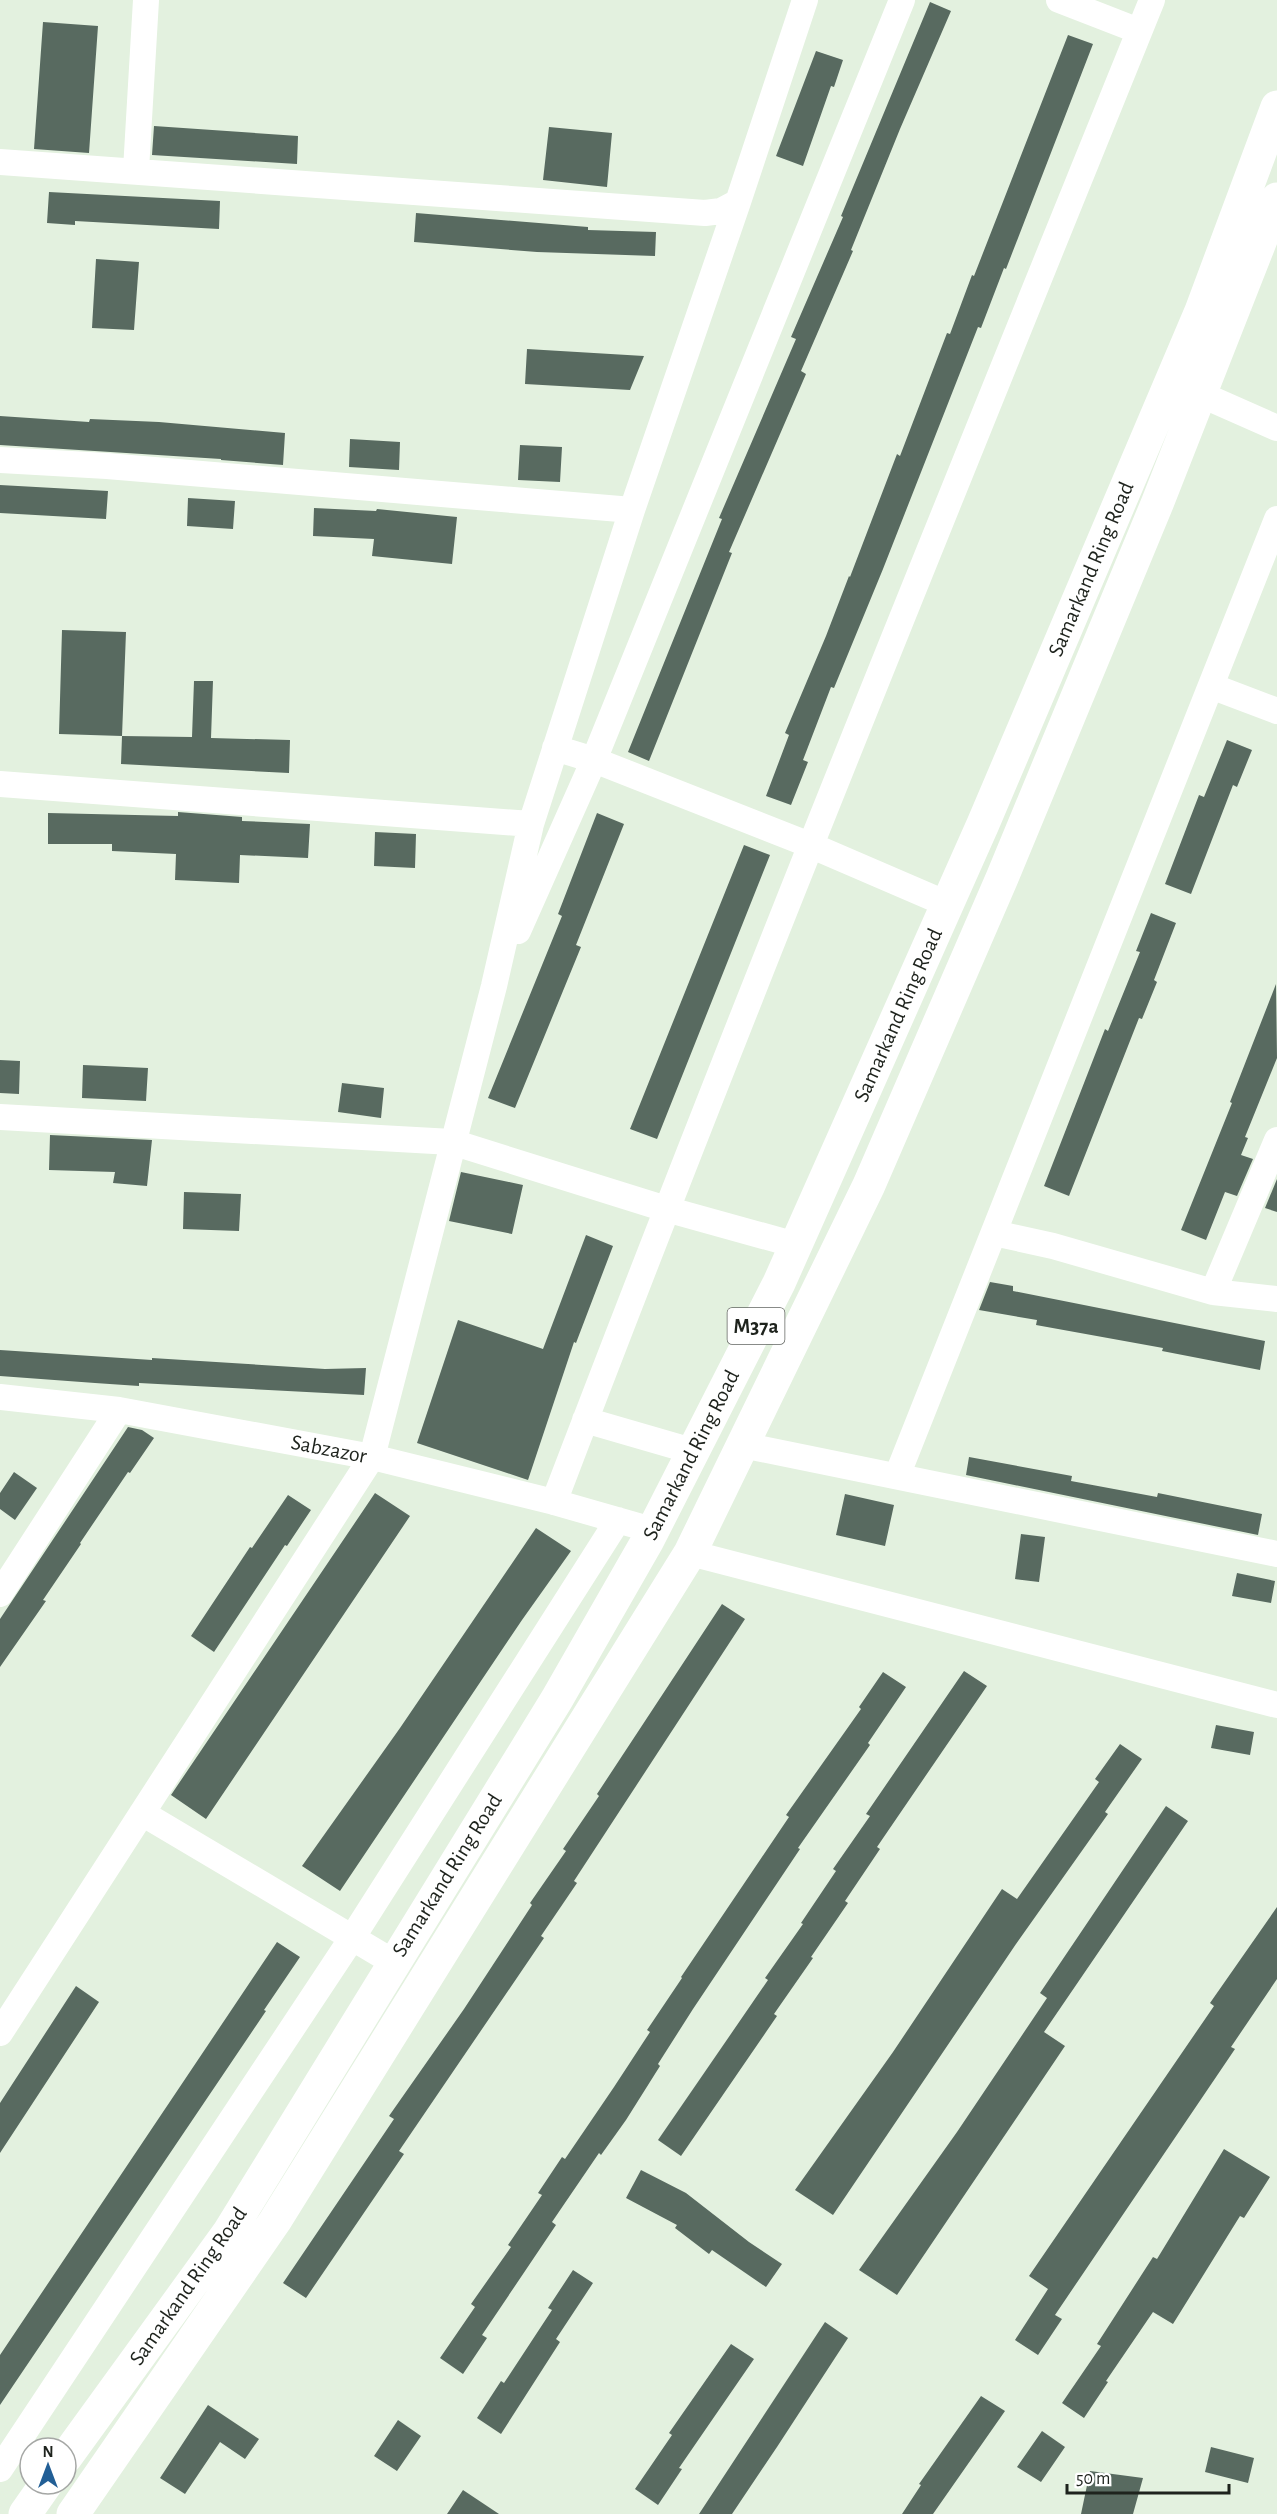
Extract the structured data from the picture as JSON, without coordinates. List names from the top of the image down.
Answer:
{
  "streets": {
    "highway": ["Samarkand Ring Road", "M37a"],
    "street": ["Sabzazor"]
  },
  "crossings": [
    ["Samarkand Ring Road", "Sabzazor"]
  ],
  "scale_bar": "50 m",
  "north": "top"
}
